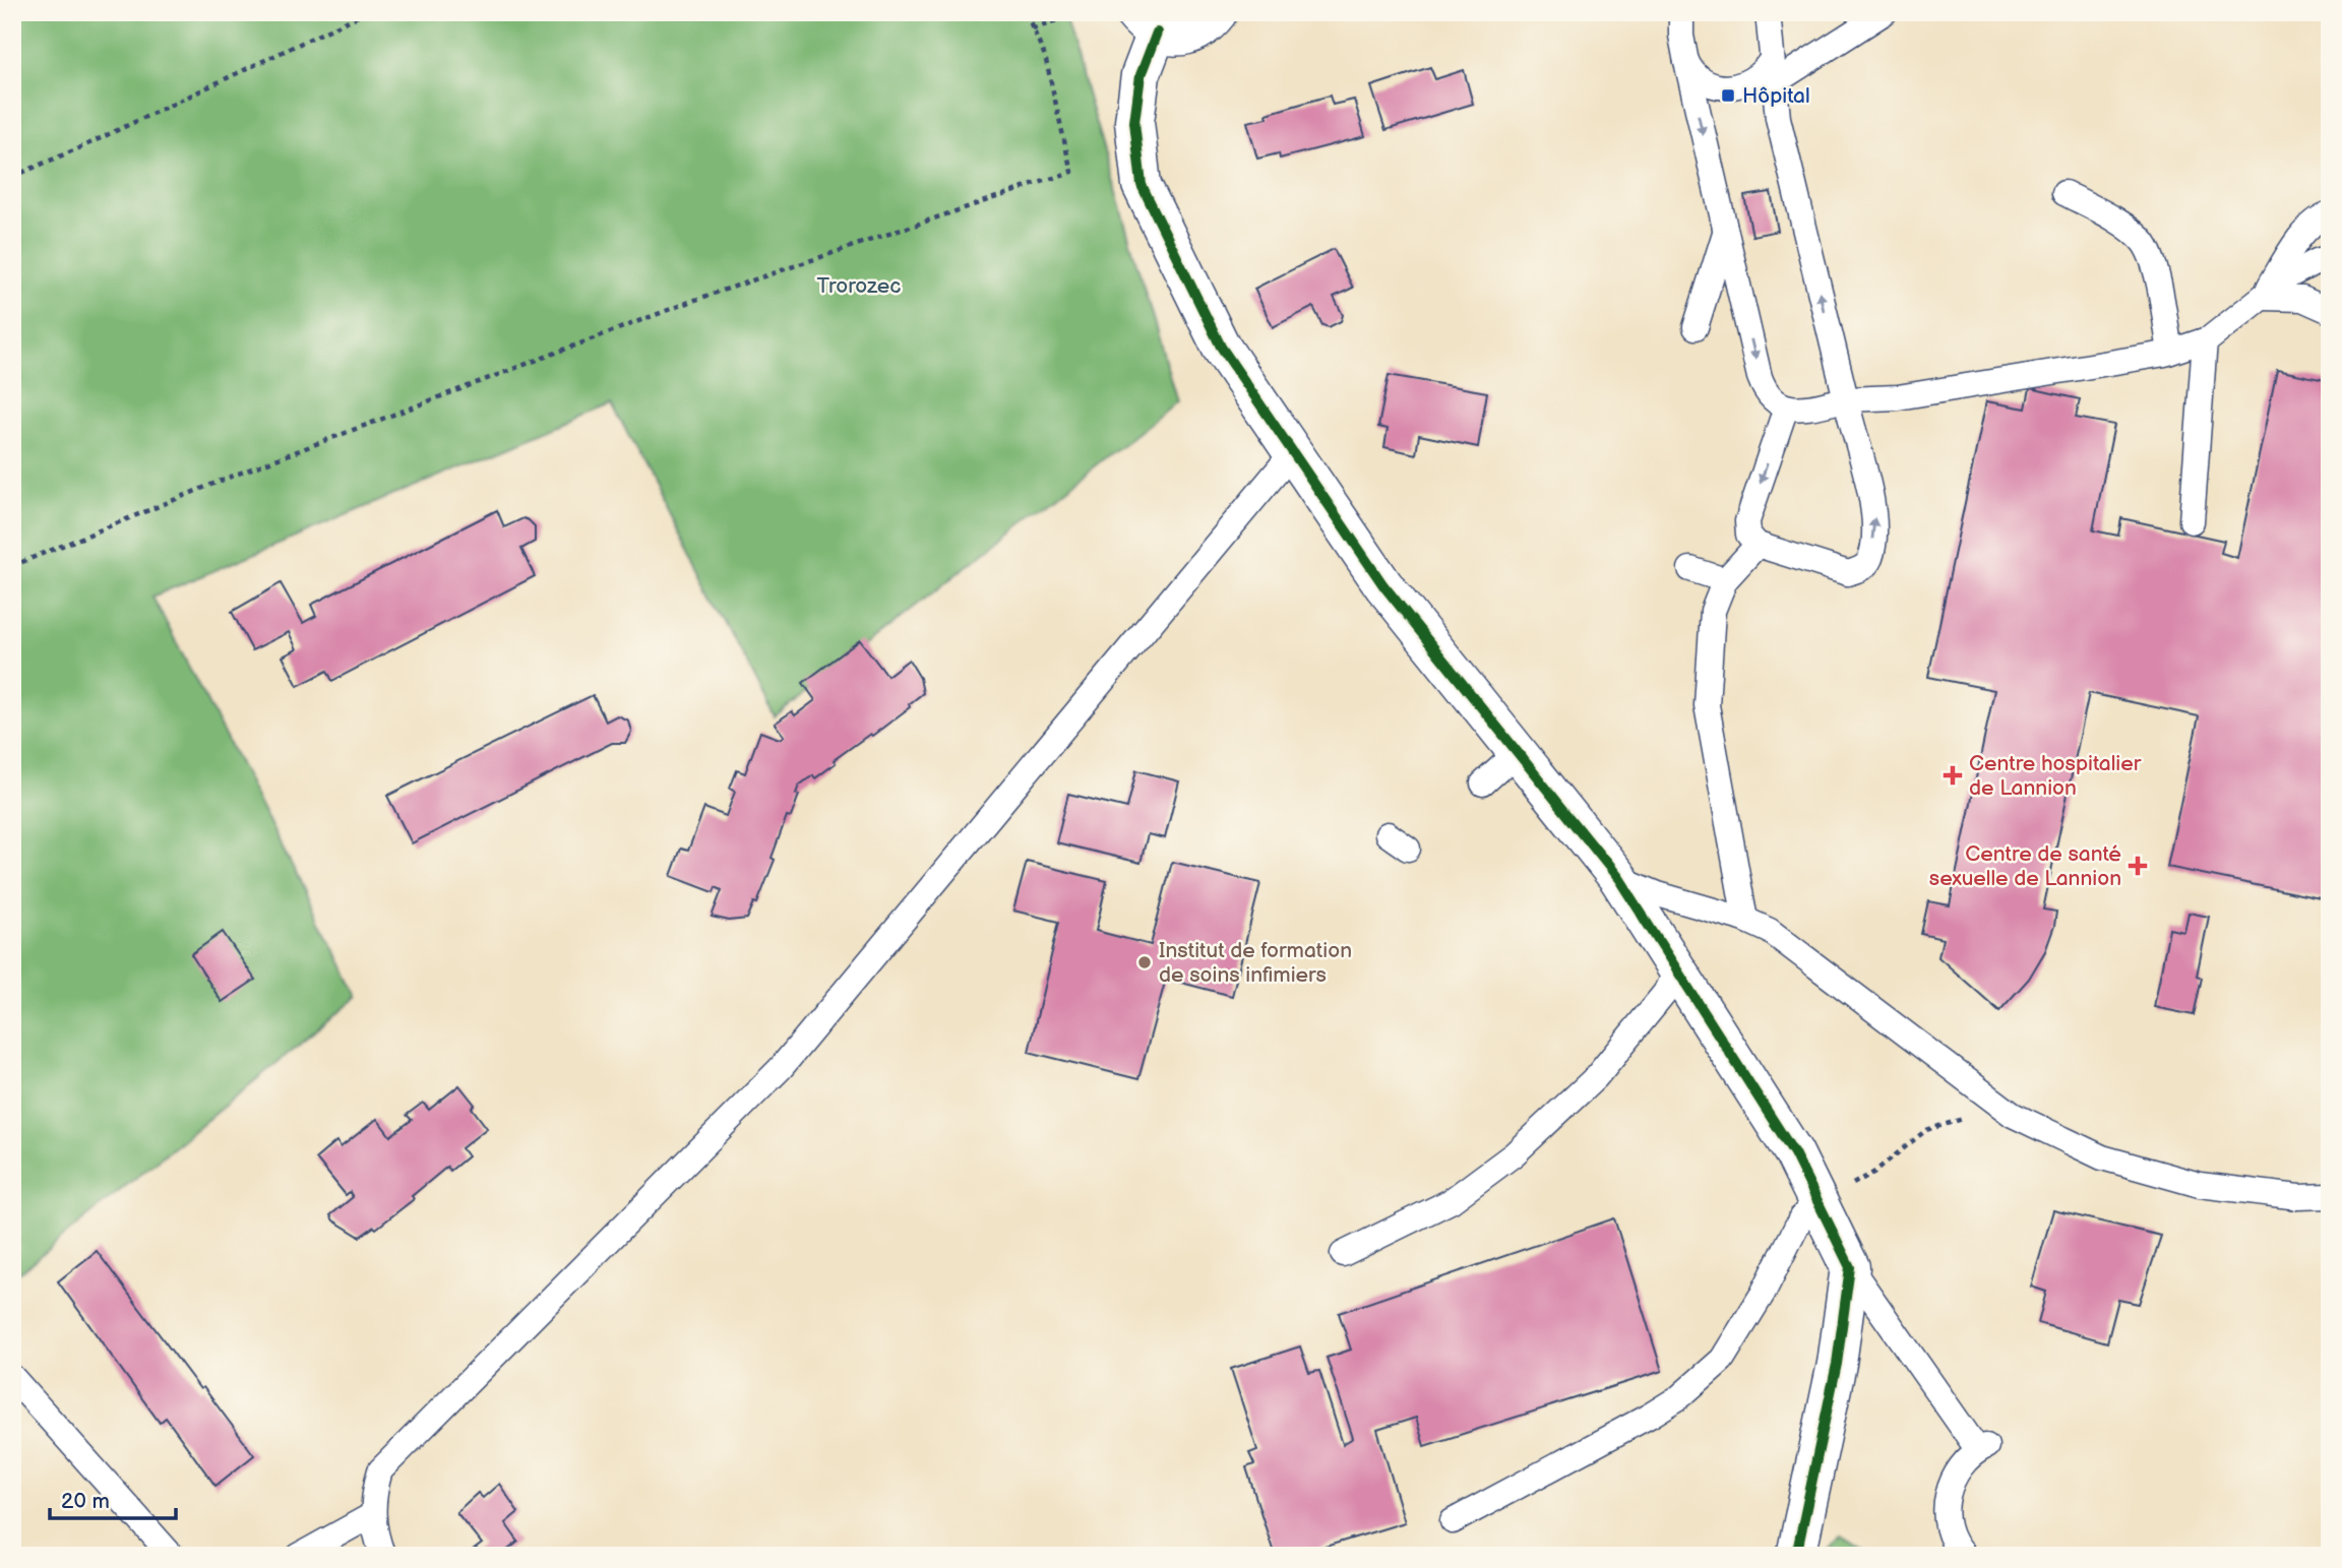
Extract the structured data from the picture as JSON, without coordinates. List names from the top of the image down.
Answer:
{
  "parks": ["Trorozec"],
  "places": {
    "transit": ["Hôpital"],
    "health": ["Centre hospitalier de Lannion", "Centre de santé sexuelle de Lannion"],
    "other": ["Institut de formation de soins infimiers"]
  },
  "scale_bar": "20 m"
}
